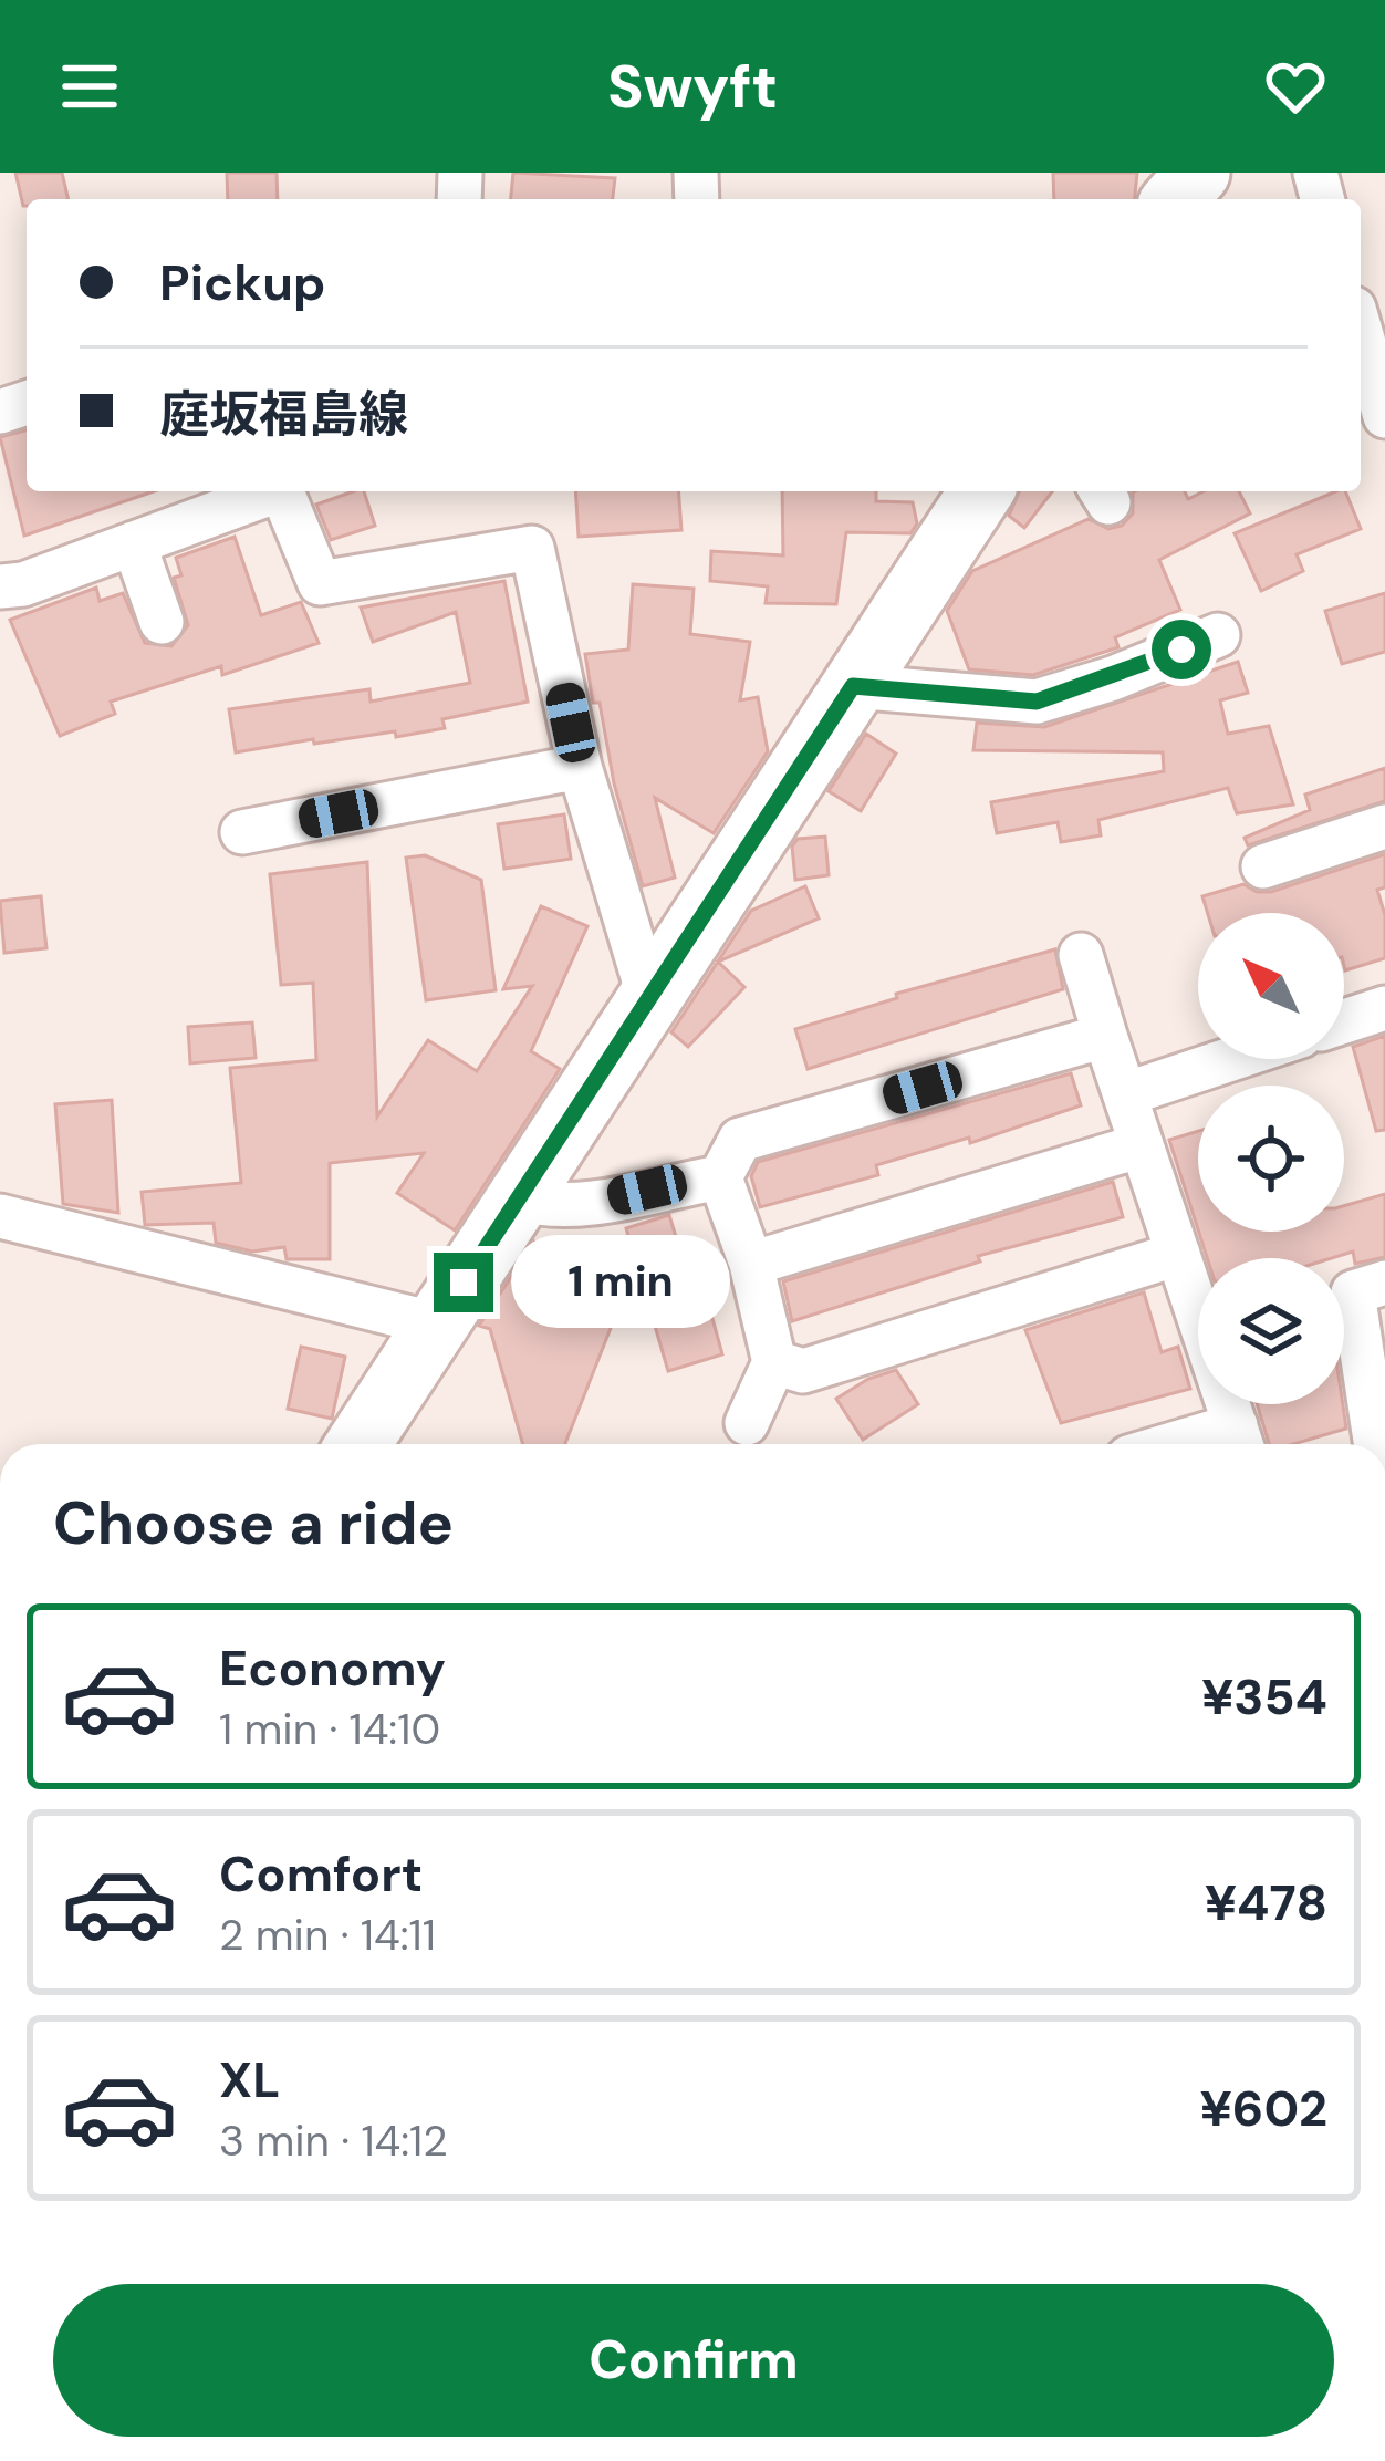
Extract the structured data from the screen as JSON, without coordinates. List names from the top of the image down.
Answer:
{
  "north": "top left",
  "page": {
    "header": "Swyft",
    "banner": ["Pickup", "庭坂福島線"],
    "bubble": "1 min",
    "heading": "Choose a ride",
    "list": [
      {
        "name": "Economy",
        "note": "1 min · 14:10",
        "value": "¥354"
      },
      {
        "name": "Comfort",
        "note": "2 min · 14:11",
        "value": "¥478"
      },
      {
        "name": "XL",
        "note": "3 min · 14:12",
        "value": "¥602"
      }
    ],
    "buttons": "Confirm"
  }
}
